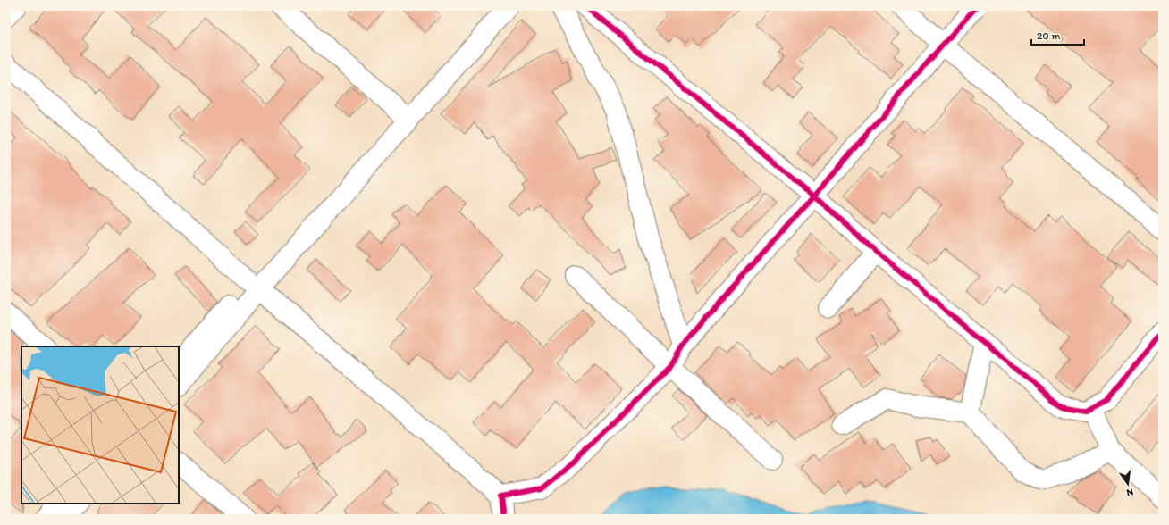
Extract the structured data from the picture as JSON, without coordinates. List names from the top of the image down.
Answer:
{
  "scale_bar": "20 m",
  "north": "bottom"
}
